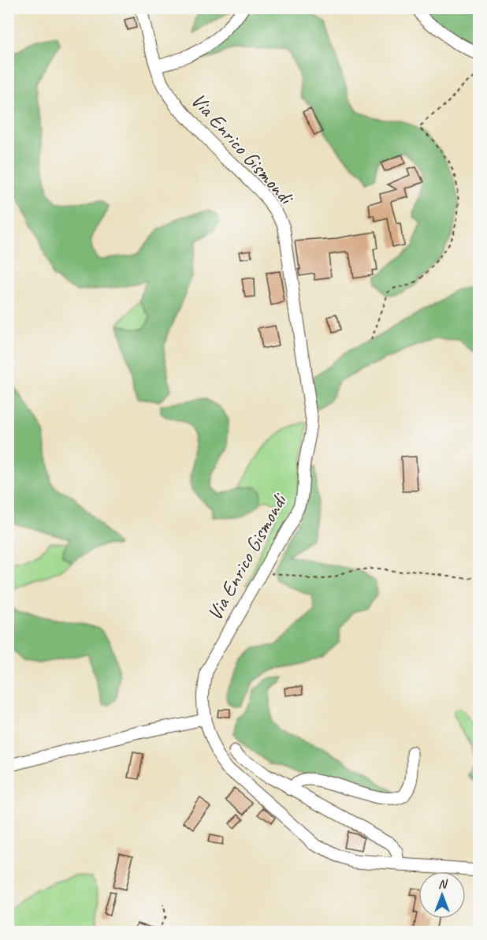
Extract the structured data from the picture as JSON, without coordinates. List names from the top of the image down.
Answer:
{
  "streets": {
    "street": ["Via Enrico Gismondi"]
  },
  "north": "top"
}
